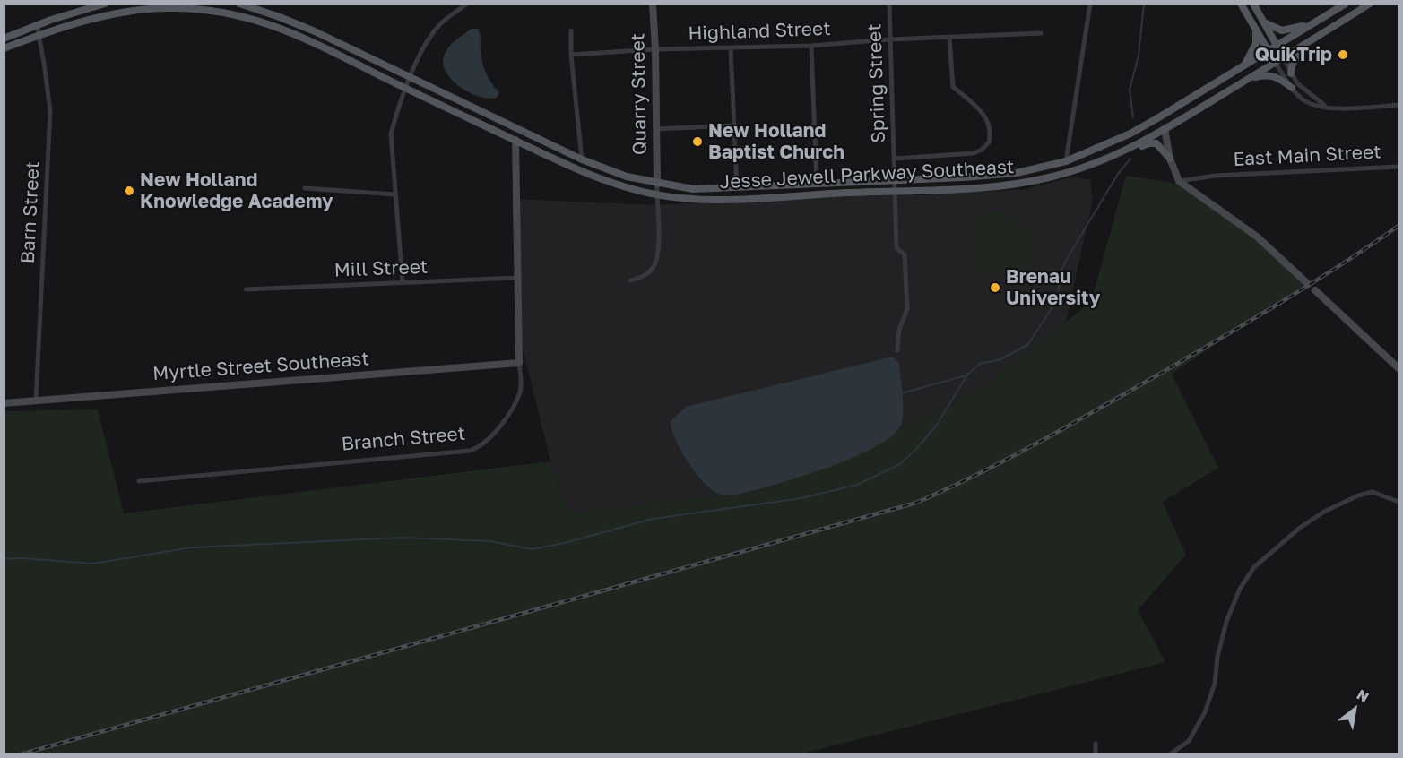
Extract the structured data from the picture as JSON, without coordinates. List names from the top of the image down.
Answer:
{
  "streets": {
    "main road": ["Jesse Jewell Parkway Southeast"],
    "street": [
      "Highland Street",
      "Spring Street",
      "Quarry Street",
      "East Main Street",
      "Barn Street",
      "Mill Street",
      "Myrtle Street Southeast",
      "Branch Street"
    ]
  },
  "crossings": [
    ["Highland Street", "Spring Street"],
    ["Highland Street", "Quarry Street"],
    ["Spring Street", "Jesse Jewell Parkway Southeast"],
    ["Quarry Street", "Jesse Jewell Parkway Southeast"],
    ["Jesse Jewell Parkway Southeast", "Barn Street"],
    ["Jesse Jewell Parkway Southeast", "Branch Street"],
    ["Barn Street", "Myrtle Street Southeast"],
    ["Mill Street", "Branch Street"],
    ["Myrtle Street Southeast", "Branch Street"]
  ],
  "places": [
    "QuikTrip",
    "New Holland Baptist Church",
    "New Holland Knowledge Academy",
    "Brenau University"
  ],
  "north": "top right"
}
